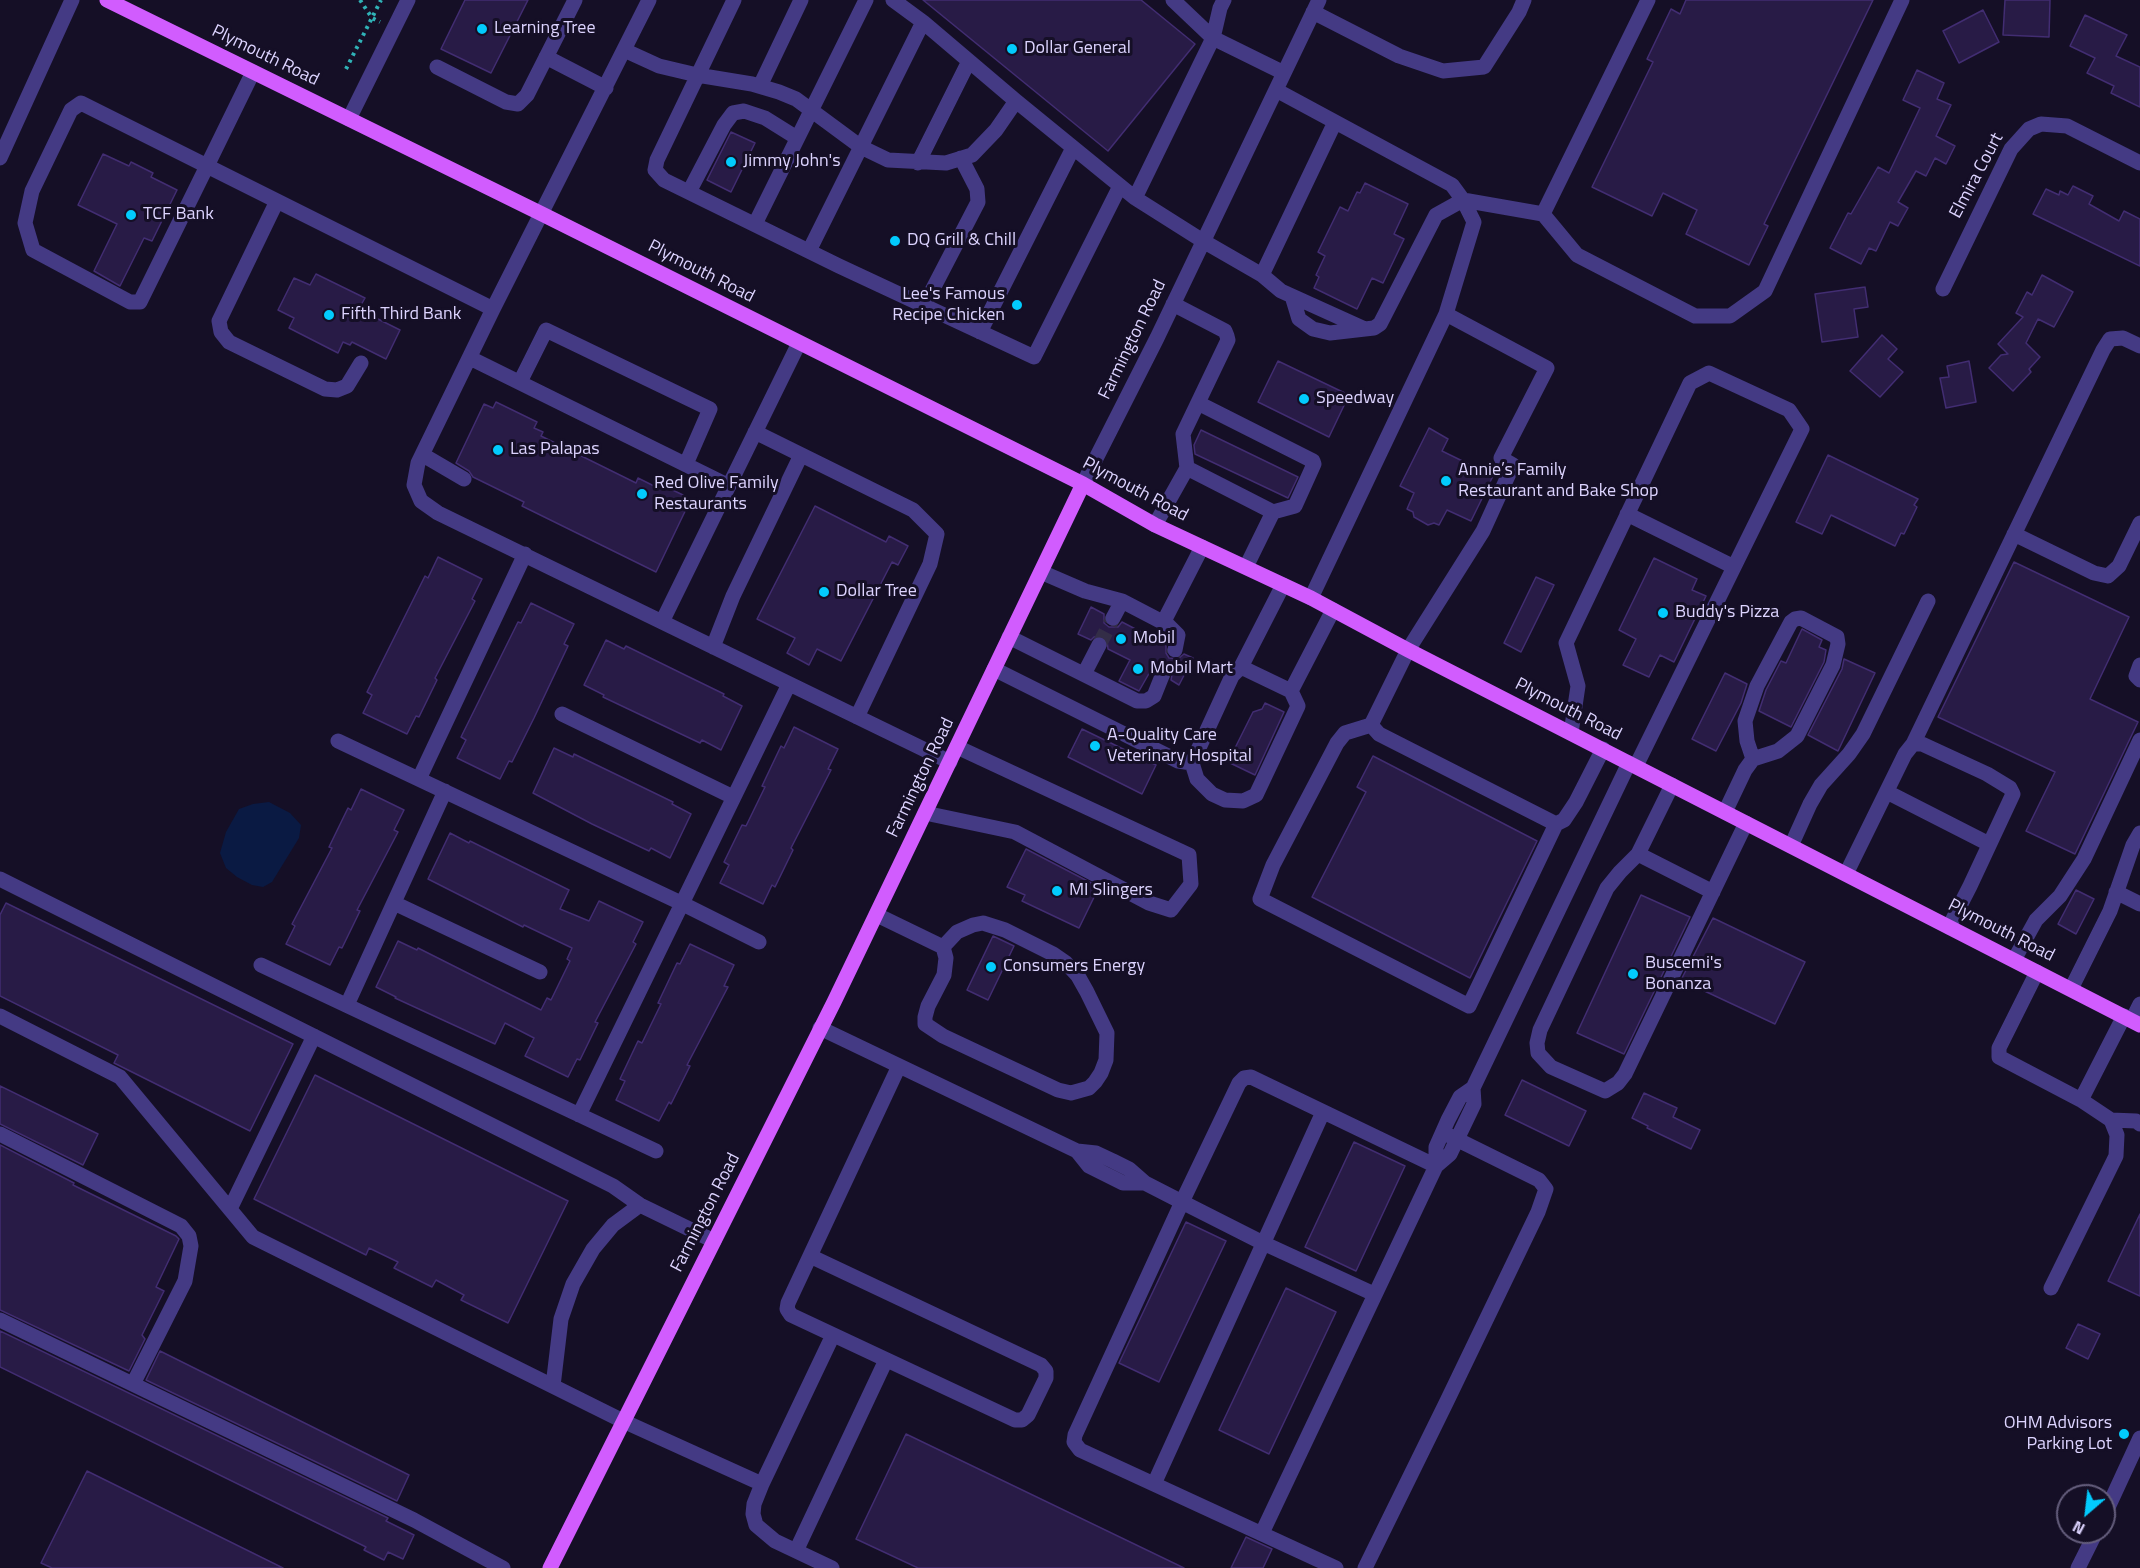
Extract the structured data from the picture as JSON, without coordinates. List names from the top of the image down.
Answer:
{
  "streets": {
    "main road": ["Plymouth Road", "Farmington Road"],
    "street": ["Elmira Court"]
  },
  "crossings": [
    ["Plymouth Road", "Farmington Road"]
  ],
  "places": [
    "Learning Tree",
    "Dollar General",
    "Jimmy John's",
    "TCF Bank",
    "DQ Grill & Chill",
    "Lee's Famous Recipe Chicken",
    "Fifth Third Bank",
    "Speedway",
    "Las Palapas",
    "Annie’s Family Restaurant and Bake Shop",
    "Red Olive Family Restaurants",
    "Dollar Tree",
    "Buddy's Pizza",
    "Mobil",
    "Mobil Mart",
    "A-Quality Care Veterinary Hospital",
    "MI Slingers",
    "Consumers Energy",
    "Buscemi's Bonanza",
    "OHM Advisors Parking Lot"
  ],
  "north": "bottom left"
}
